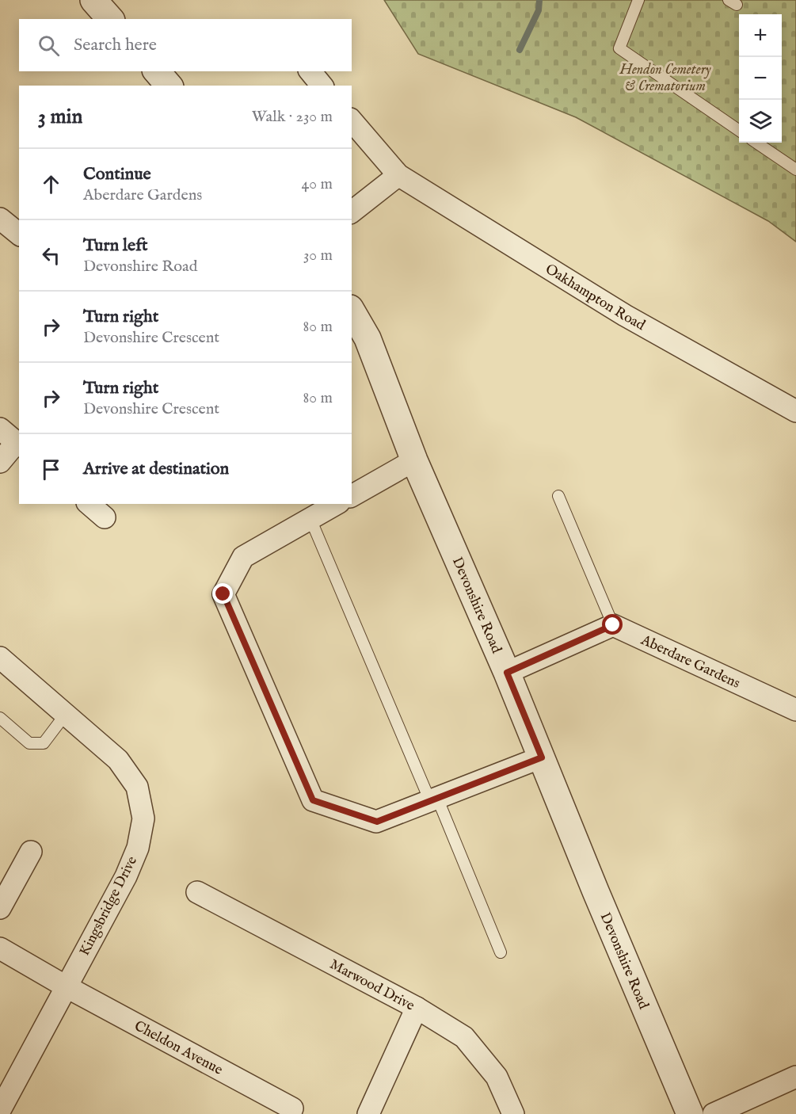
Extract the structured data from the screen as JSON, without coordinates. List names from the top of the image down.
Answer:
{
  "streets": {
    "street": [
      "Oakhampton Road",
      "Devonshire Road",
      "Aberdare Gardens",
      "Kingsbridge Drive",
      "Marwood Drive",
      "Cheldon Avenue"
    ]
  },
  "crossings": [
    ["Kingsbridge Drive", "Cheldon Avenue"]
  ],
  "parks": ["Hendon Cemetery & Crematorium"],
  "page": {
    "map_buttons": ["+", "−"],
    "search": "Search here",
    "heading": ["3 min", "Walk · 230 m"],
    "list": [
      ["Continue", "Aberdare Gardens", "40 m"],
      ["Turn left", "Devonshire Road", "30 m"],
      ["Turn right", "Devonshire Crescent", "80 m"],
      ["Turn right", "Devonshire Crescent", "80 m"],
      "Arrive at destination"
    ]
  }
}
